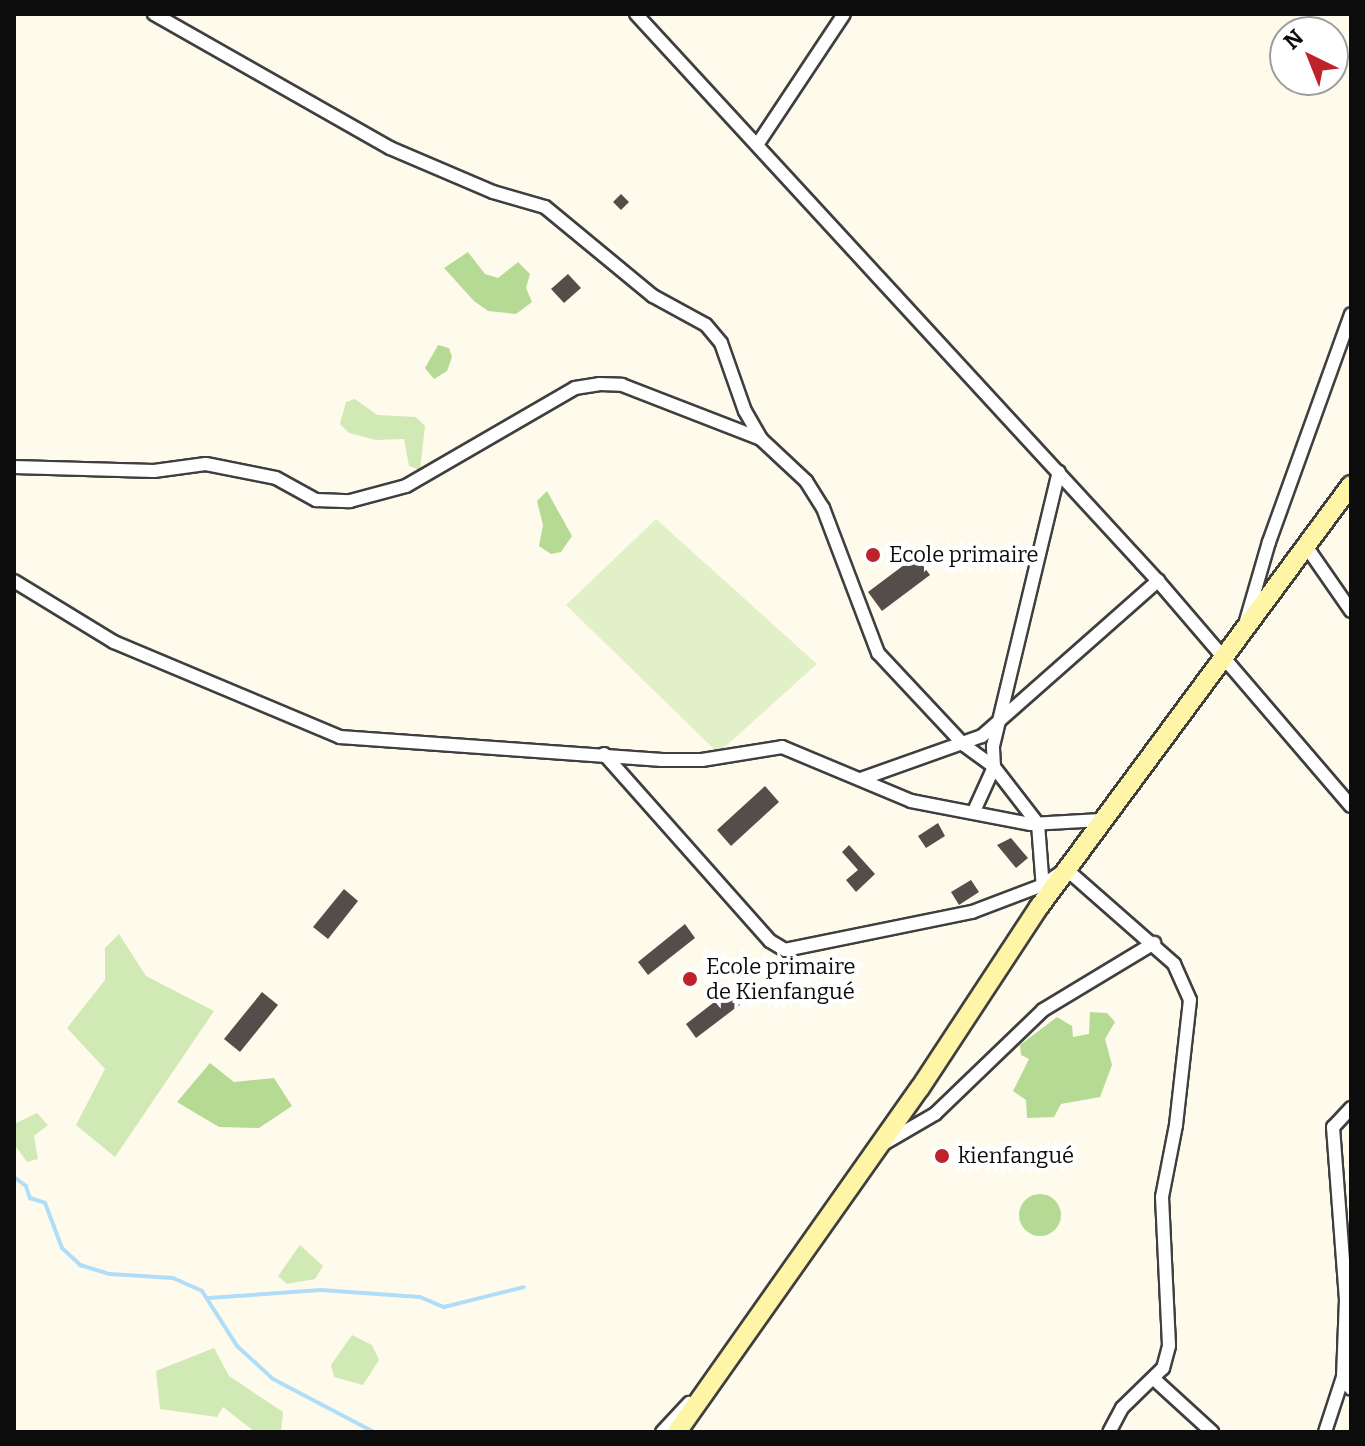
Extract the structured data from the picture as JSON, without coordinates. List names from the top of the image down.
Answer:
{
  "places": ["Ecole primaire", "Ecole primaire de Kienfangué", "kienfangué"],
  "north": "top left"
}
